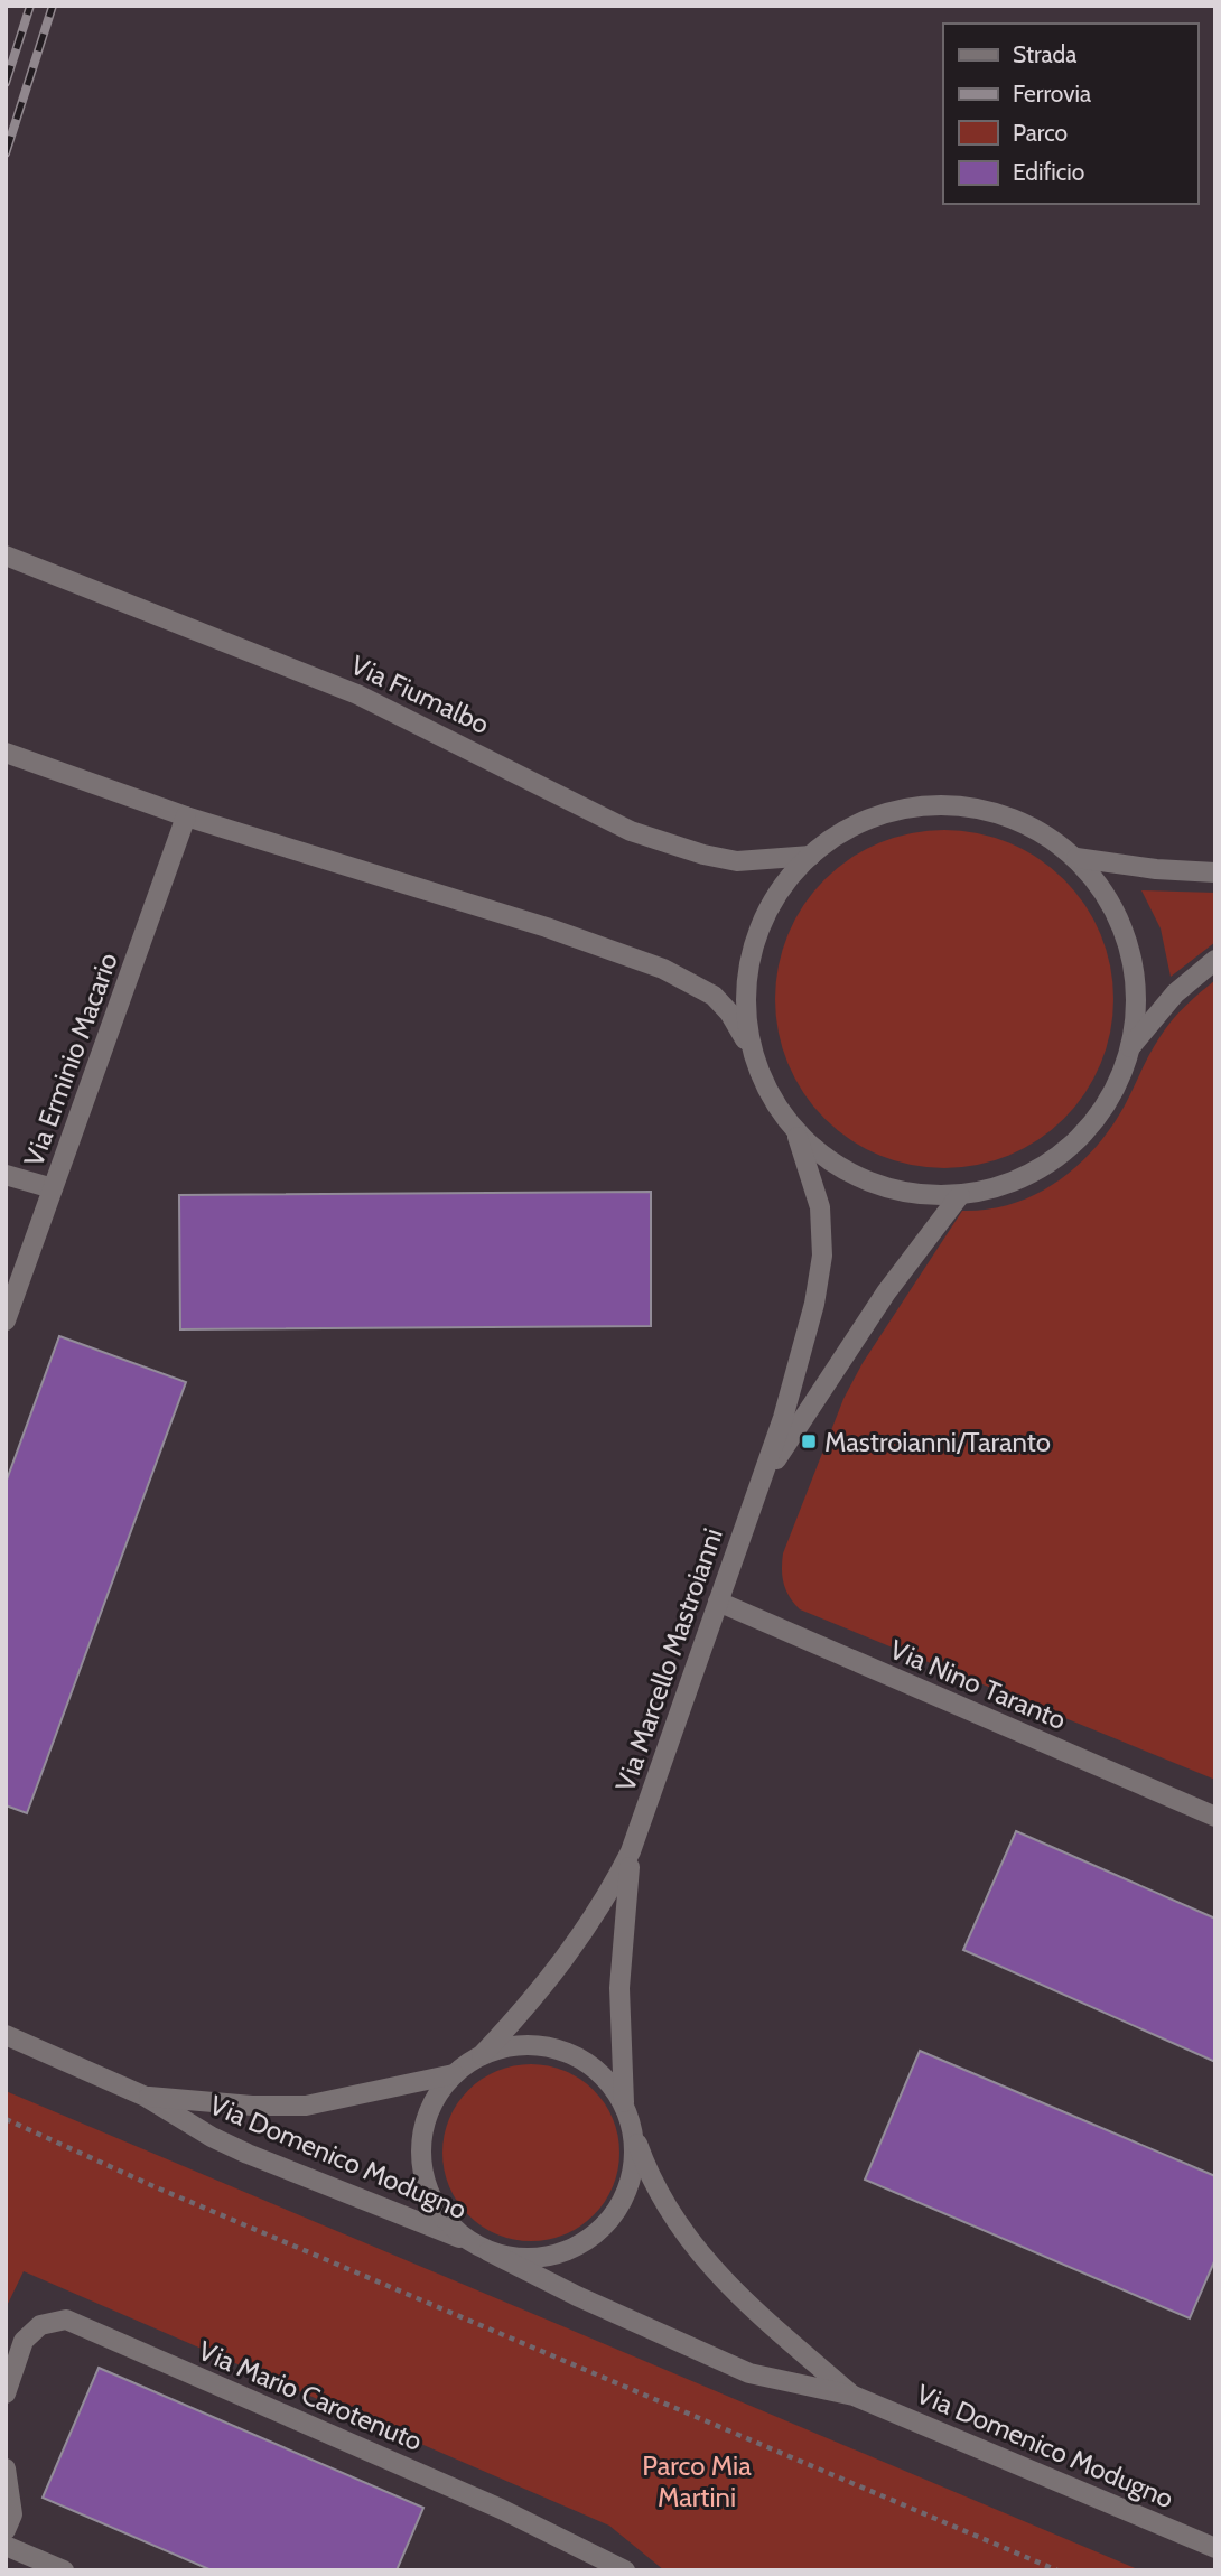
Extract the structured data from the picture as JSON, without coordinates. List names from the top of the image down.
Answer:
{
  "streets": {
    "street": [
      "Via Fiumalbo",
      "Via Erminio Macario",
      "Via Marcello Mastroianni",
      "Via Nino Taranto",
      "Via Domenico Modugno",
      "Via Mario Carotenuto"
    ]
  },
  "crossings": [
    ["Via Marcello Mastroianni", "Via Nino Taranto"],
    ["Via Marcello Mastroianni", "Via Domenico Modugno"]
  ],
  "parks": ["Parco Mia Martini"],
  "places": {
    "transit": ["Mastroianni/Taranto"]
  },
  "legend": [
    "Strada",
    "Ferrovia",
    "Parco",
    "Edificio"
  ]
}
